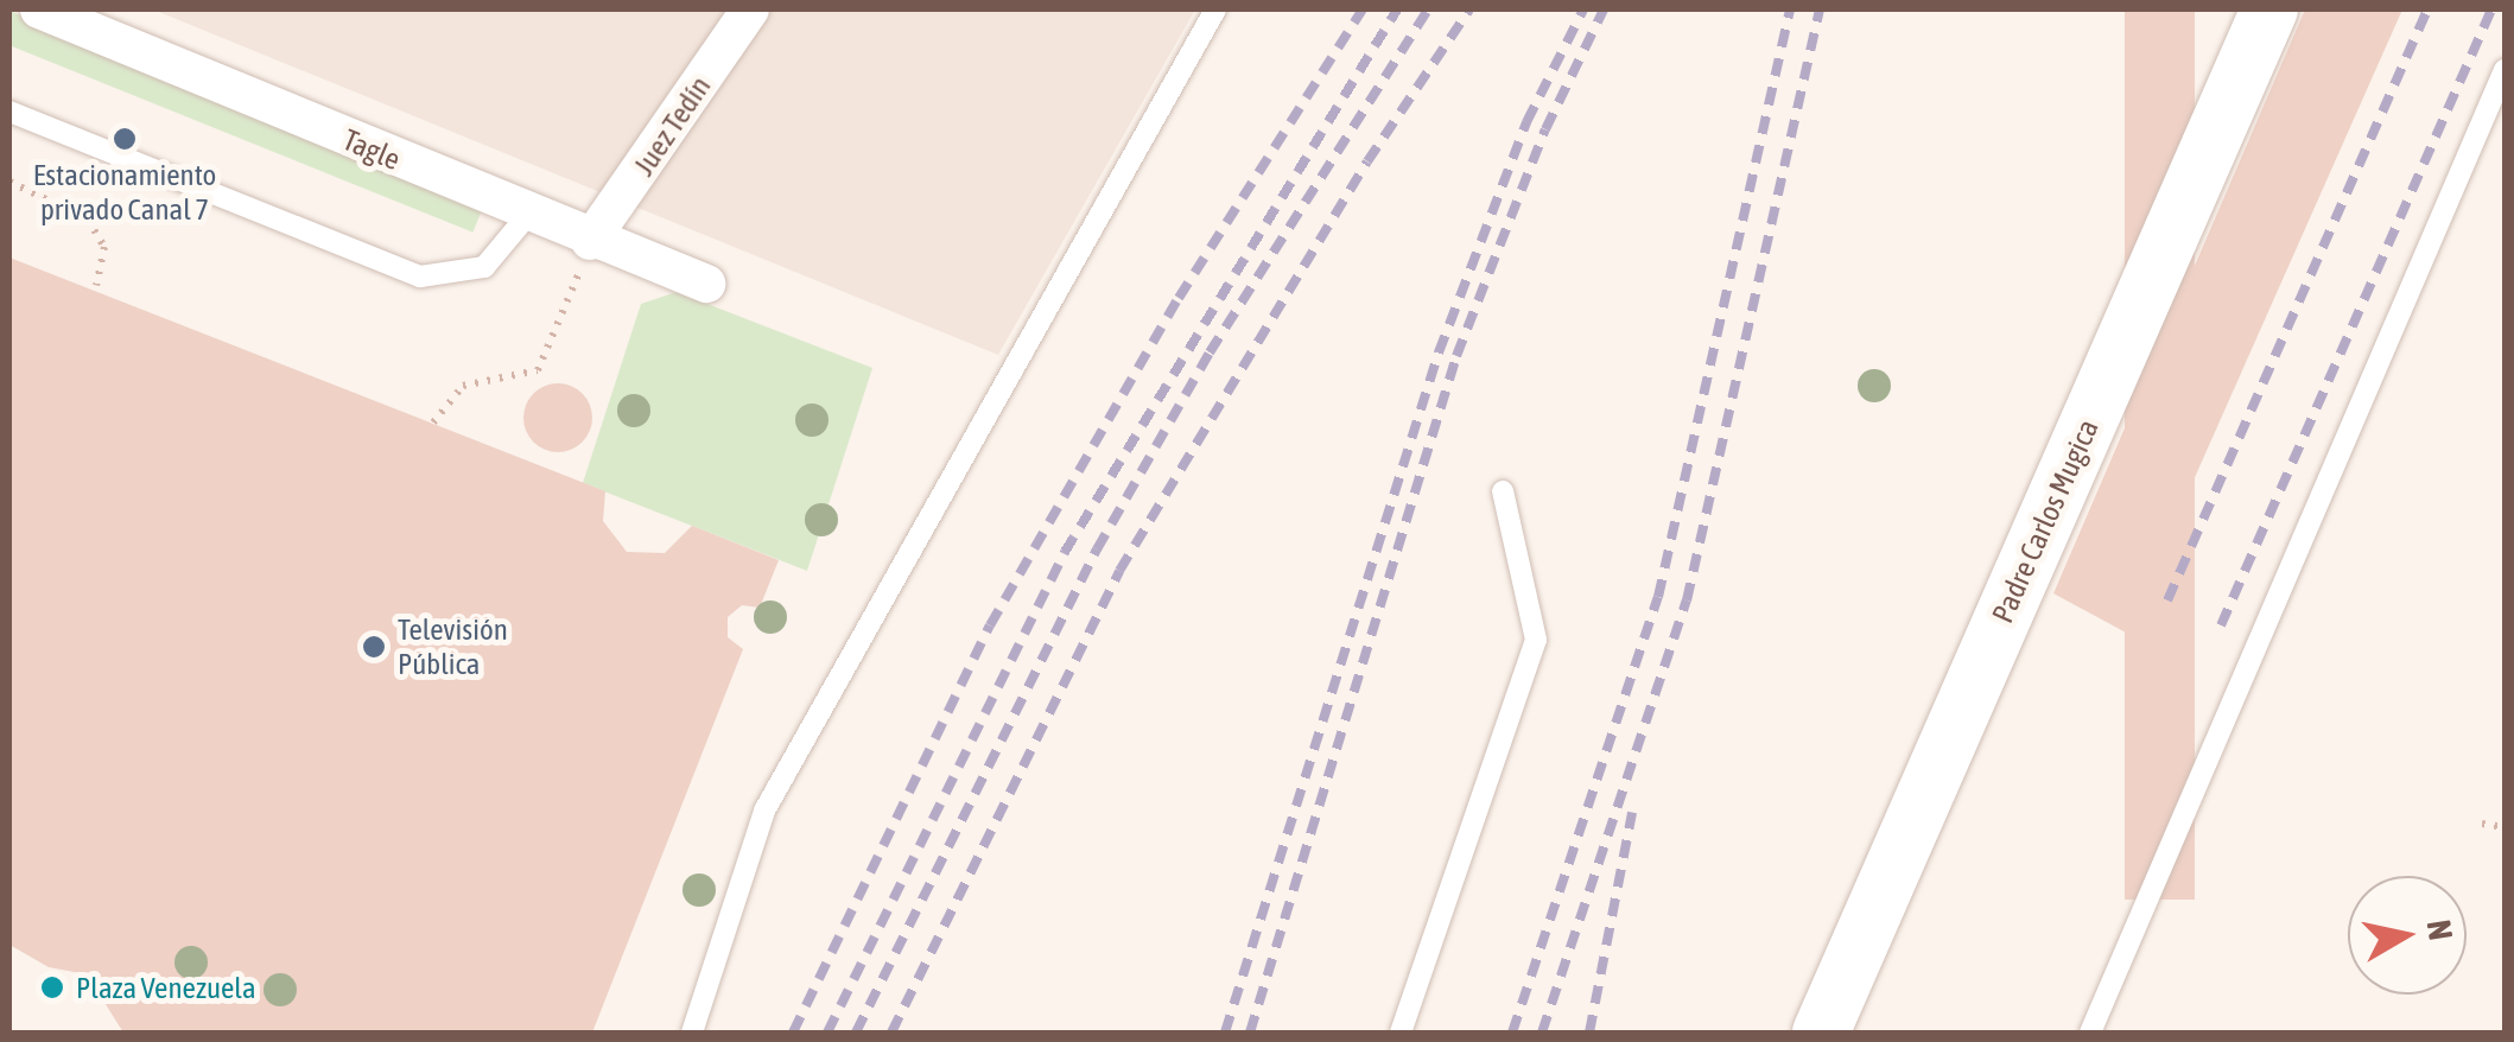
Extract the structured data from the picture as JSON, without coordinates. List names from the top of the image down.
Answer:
{
  "streets": {
    "street": ["Juez Tedín", "Tagle", "Padre Carlos Mugica"]
  },
  "crossings": [
    ["Juez Tedín", "Tagle"]
  ],
  "places": ["Estacionamiento privado Canal 7", "Televisión Pública", "Plaza Venezuela"],
  "north": "right"
}
